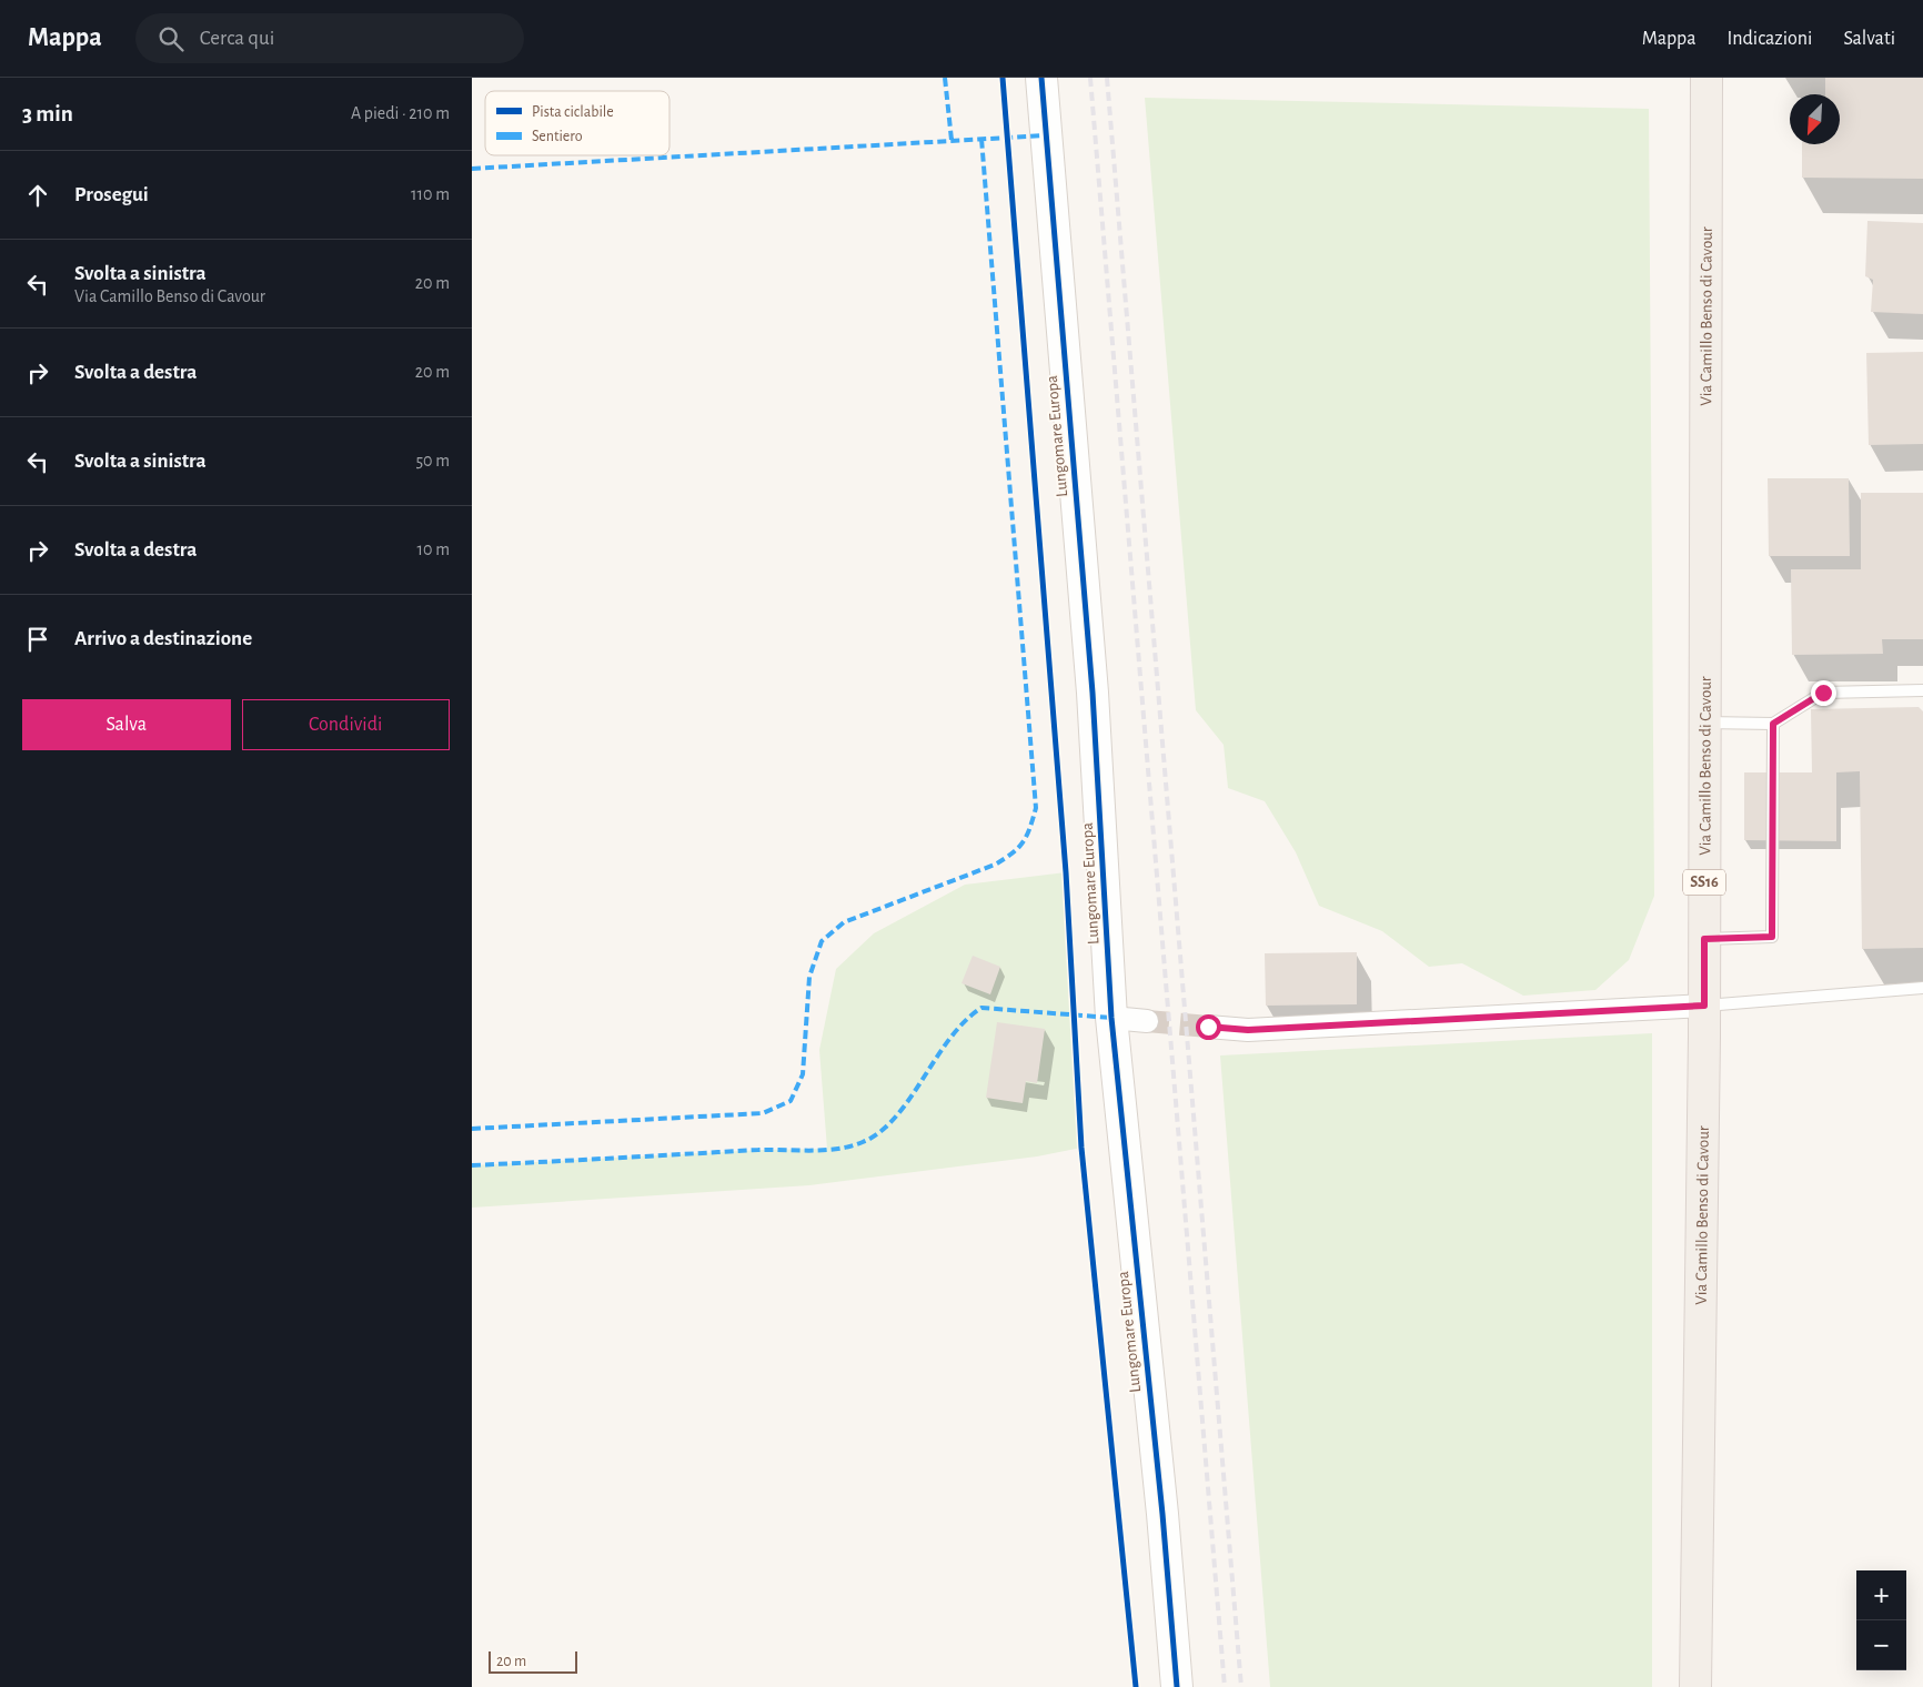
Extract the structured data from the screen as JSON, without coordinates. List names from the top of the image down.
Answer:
{
  "streets": {
    "main road": ["Via Camillo Benso di Cavour", "SS16"],
    "street": ["Lungomare Europa"]
  },
  "legend": ["Pista ciclabile", "Sentiero"],
  "scale_bar": "20 m",
  "north": "bottom left",
  "page": {
    "header": "Mappa",
    "search": "Cerca qui",
    "nav": ["Mappa", "Indicazioni", "Salvati"],
    "heading": ["3 min", "A piedi · 210 m"],
    "list": [
      ["Prosegui", "110 m"],
      ["Svolta a sinistra", "Via Camillo Benso di Cavour", "20 m"],
      ["Svolta a destra", "20 m"],
      ["Svolta a sinistra", "50 m"],
      ["Svolta a destra", "10 m"],
      "Arrivo a destinazione"
    ],
    "buttons": ["Salva", "Condividi"],
    "map_buttons": ["+", "−"],
    "scale": "20 m"
  }
}
